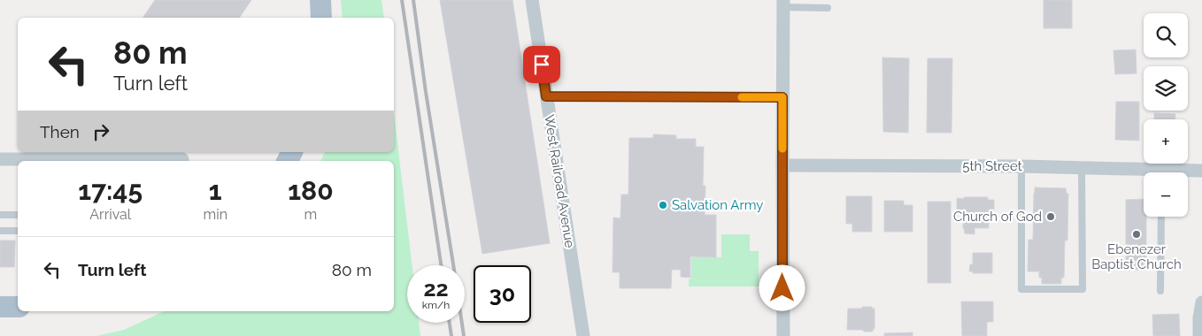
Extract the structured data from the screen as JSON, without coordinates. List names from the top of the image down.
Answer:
{
  "streets": {
    "street": ["5th Street", "West Railroad Avenue"]
  },
  "places": ["Salvation Army", "Church of God", "Ebenezer Baptist Church"],
  "page": {
    "map_buttons": ["+", "−"],
    "turn": ["80 m", "Turn left"],
    "then": "Then",
    "eta": [
      "17:45",
      "Arrival",
      "1",
      "min",
      "180",
      "m"
    ],
    "list": [
      {
        "name": "Turn left",
        "value": "80 m"
      }
    ],
    "speed": "22 km/h",
    "limit": "30"
  }
}
